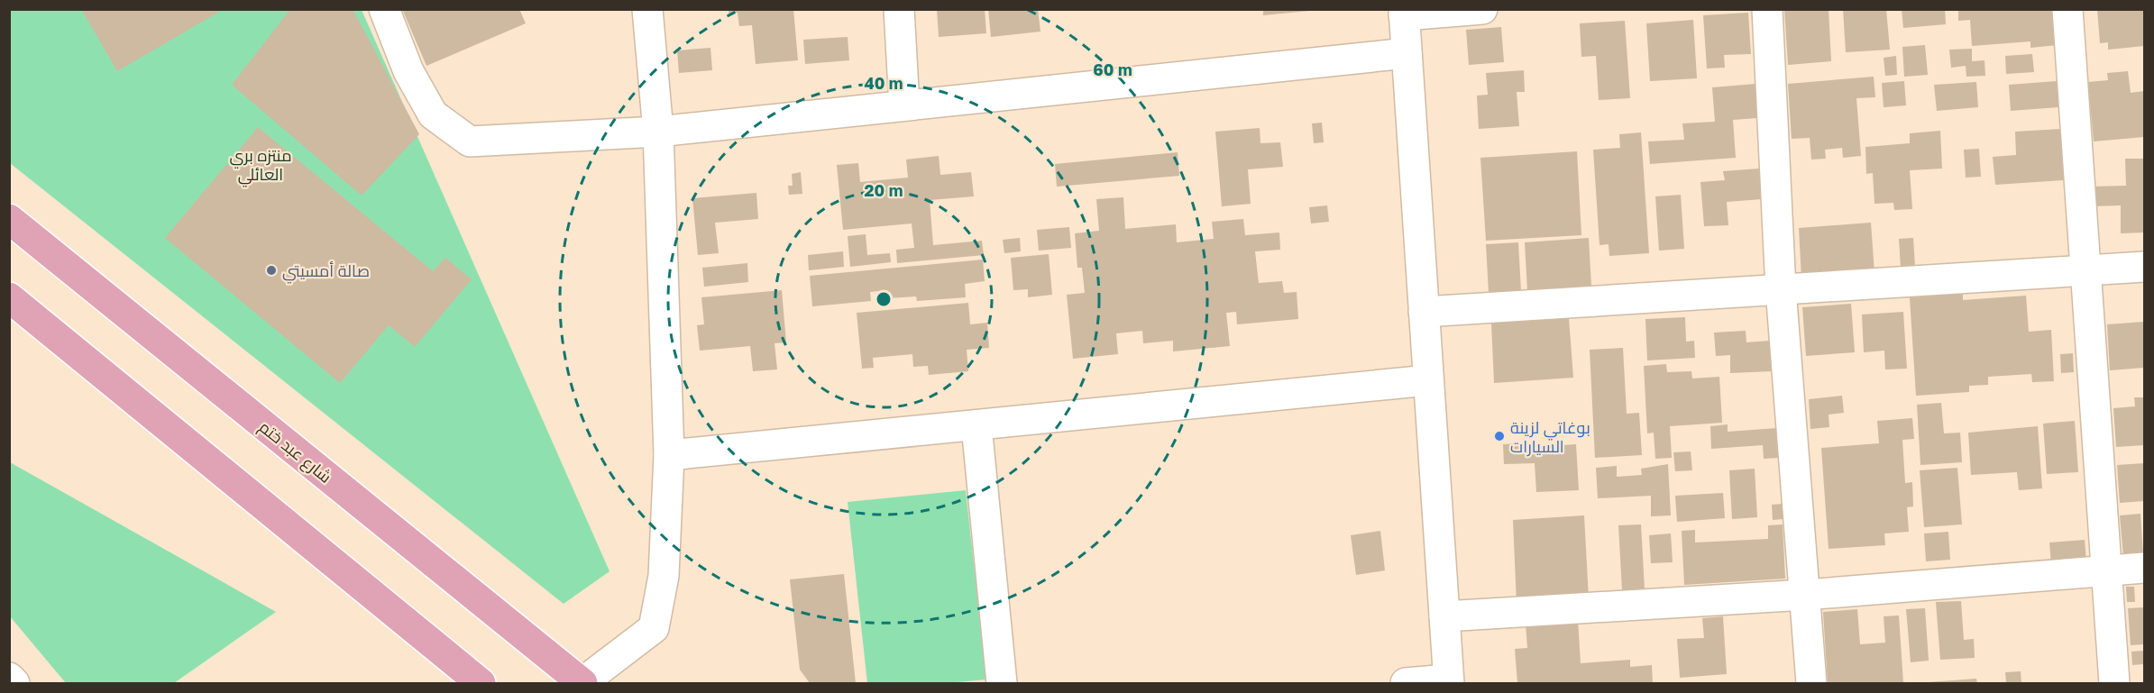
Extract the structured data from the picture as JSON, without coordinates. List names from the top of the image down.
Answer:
{
  "streets": {
    "main road": ["شارع عبد ختم"]
  },
  "parks": ["منتزه بري العائلي"],
  "places": ["صالة أمسيتي", "بوغاتي لزينة السيارات"],
  "rings": ["60 m", "40 m", "20 m"]
}
